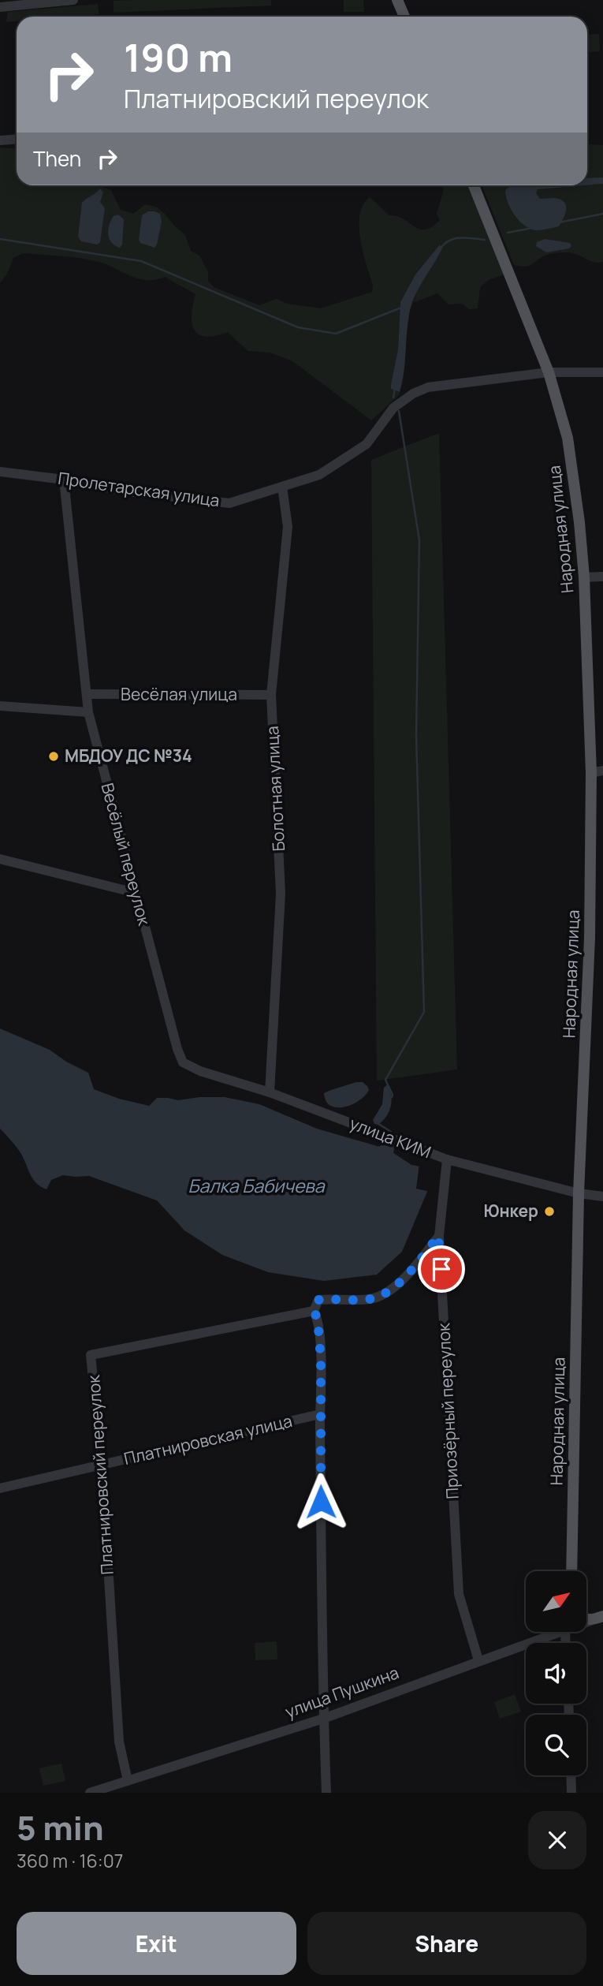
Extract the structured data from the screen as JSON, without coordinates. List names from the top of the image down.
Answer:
{
  "streets": {
    "main road": ["Народная улица", "улица Пушкина"],
    "street": [
      "Пролетарская улица",
      "Весёлая улица",
      "Болотная улица",
      "Весёлый переулок",
      "улица КИМ",
      "Приозёрный переулок",
      "Платнировская улица",
      "Платнировский переулок"
    ]
  },
  "crossings": [
    ["Пролетарская улица", "Народная улица"],
    ["Пролетарская улица", "Болотная улица"],
    ["Пролетарская улица", "Весёлый переулок"],
    ["Народная улица", "улица КИМ"],
    ["Весёлая улица", "Болотная улица"],
    ["Весёлая улица", "Весёлый переулок"],
    ["Болотная улица", "улица КИМ"],
    ["Весёлый переулок", "улица КИМ"],
    ["улица КИМ", "Приозёрный переулок"],
    ["Приозёрный переулок", "Платнировский переулок"],
    ["Приозёрный переулок", "улица Пушкина"],
    ["Платнировская улица", "Платнировский переулок"],
    ["Платнировский переулок", "улица Пушкина"]
  ],
  "water": ["Балка Бабичева"],
  "places": ["МБДОУ ДС №34", "Юнкер"],
  "north": "top right",
  "page": {
    "turn": ["190 m", "Платнировский переулок"],
    "then": "Then",
    "heading": ["5 min", "360 m · 16:07"],
    "buttons": ["Exit", "Share"]
  }
}
